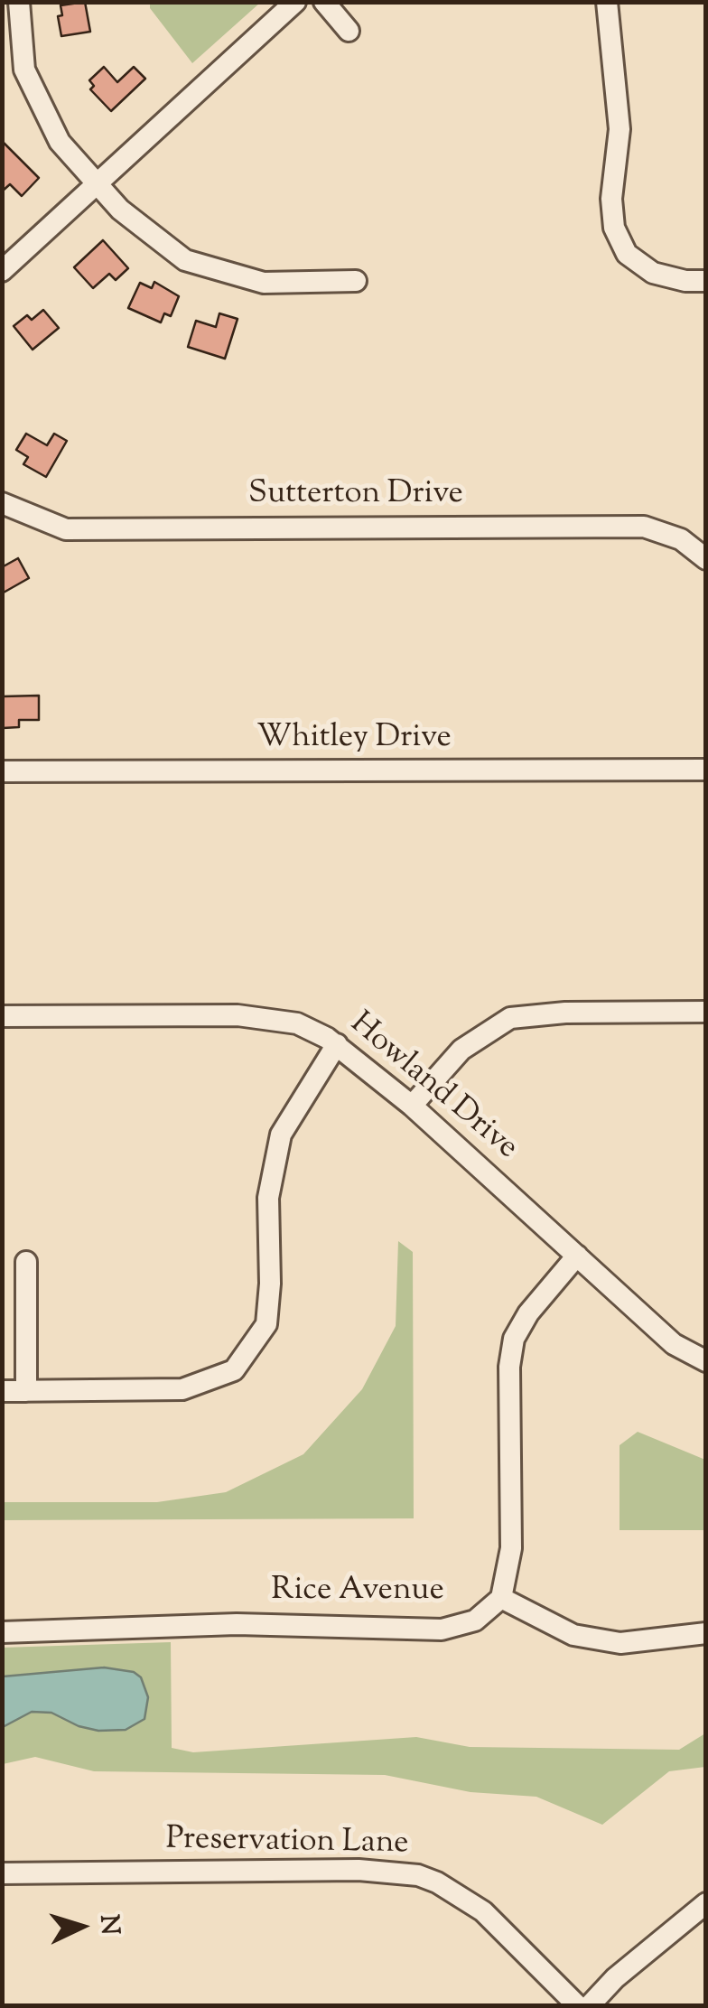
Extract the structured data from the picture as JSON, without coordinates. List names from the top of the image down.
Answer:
{
  "streets": {
    "street": [
      "Sutterton Drive",
      "Whitley Drive",
      "Howland Drive",
      "Rice Avenue",
      "Preservation Lane"
    ]
  },
  "north": "right"
}
